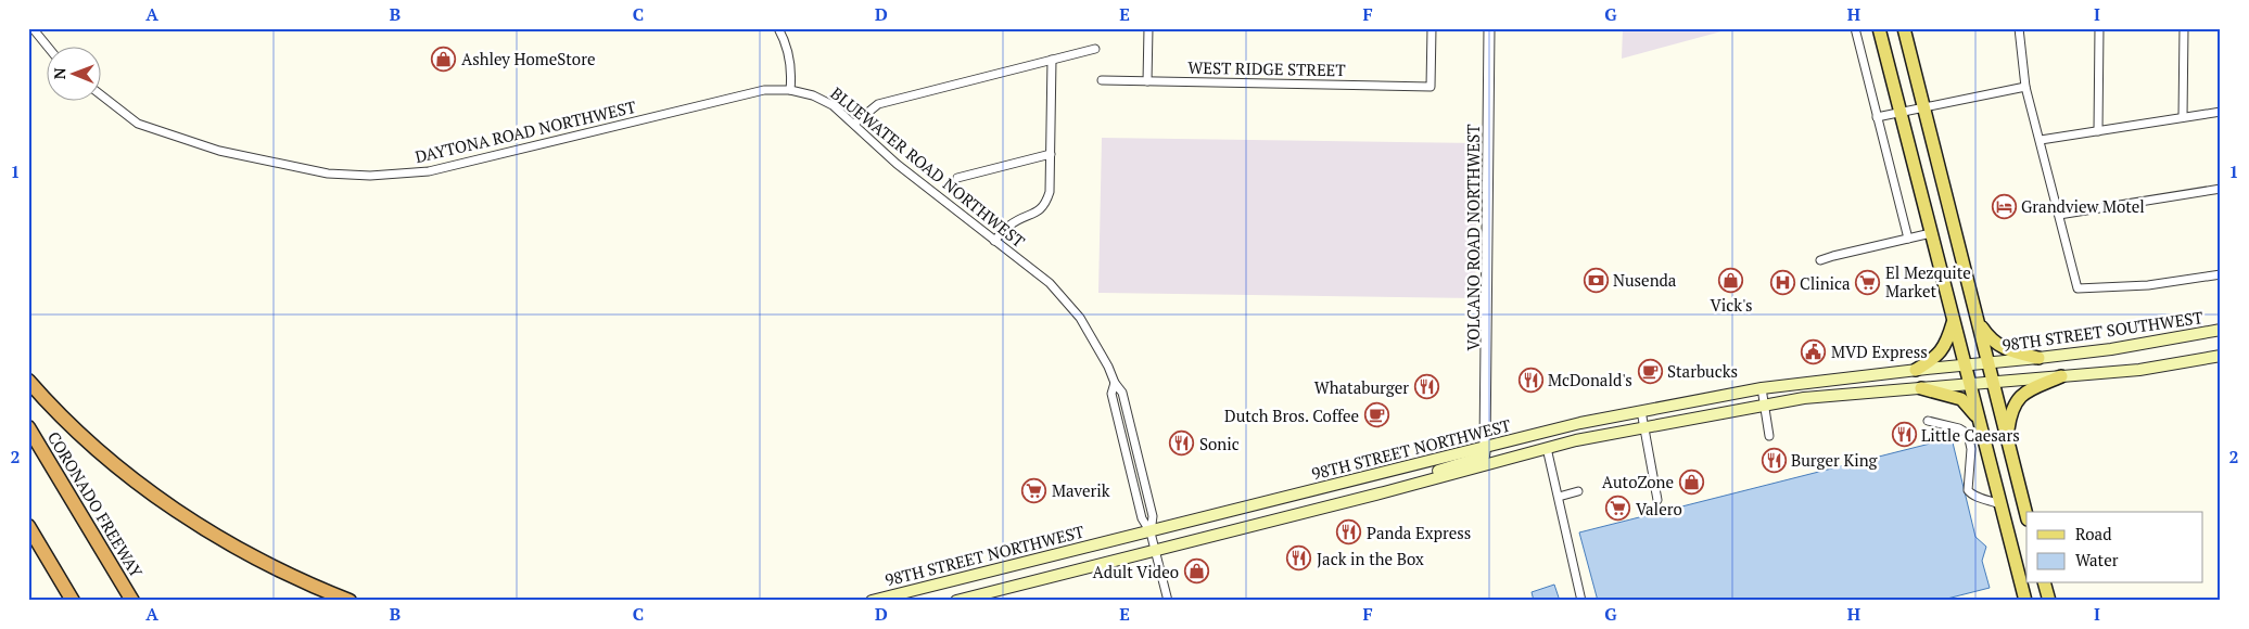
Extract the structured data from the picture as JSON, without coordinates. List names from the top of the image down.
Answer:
{
  "streets": {
    "highway": ["CORONADO FREEWAY"],
    "main road": ["98TH STREET SOUTHWEST", "98TH STREET NORTHWEST"],
    "street": [
      "WEST RIDGE STREET",
      "DAYTONA ROAD NORTHWEST",
      "BLUEWATER ROAD NORTHWEST",
      "VOLCANO ROAD NORTHWEST"
    ]
  },
  "crossings": [
    ["DAYTONA ROAD NORTHWEST", "BLUEWATER ROAD NORTHWEST"],
    ["BLUEWATER ROAD NORTHWEST", "98TH STREET NORTHWEST"],
    ["VOLCANO ROAD NORTHWEST", "98TH STREET NORTHWEST"],
    ["98TH STREET SOUTHWEST", "98TH STREET NORTHWEST"]
  ],
  "places": {
    "shop": [
      "Ashley HomeStore",
      "Vick's",
      "AutoZone",
      "Adult Video"
    ],
    "hotel": ["Grandview Motel"],
    "bank": ["Nusenda"],
    "supermarket": ["El Mezquite Market", "Maverik", "Valero"],
    "hospital": ["Clinica"],
    "public building": ["MVD Express"],
    "cafe": ["Starbucks", "Dutch Bros. Coffee"],
    "restaurant": [
      "McDonald's",
      "Whataburger",
      "Little Caesars",
      "Sonic",
      "Burger King",
      "Panda Express",
      "Jack in the Box"
    ]
  },
  "legend": ["Road", "Water"],
  "north": "left",
  "grid": {
    "columns": [
      "A",
      "B",
      "C",
      "D",
      "E",
      "F",
      "G",
      "H",
      "I"
    ],
    "rows": ["1", "2"]
  }
}
